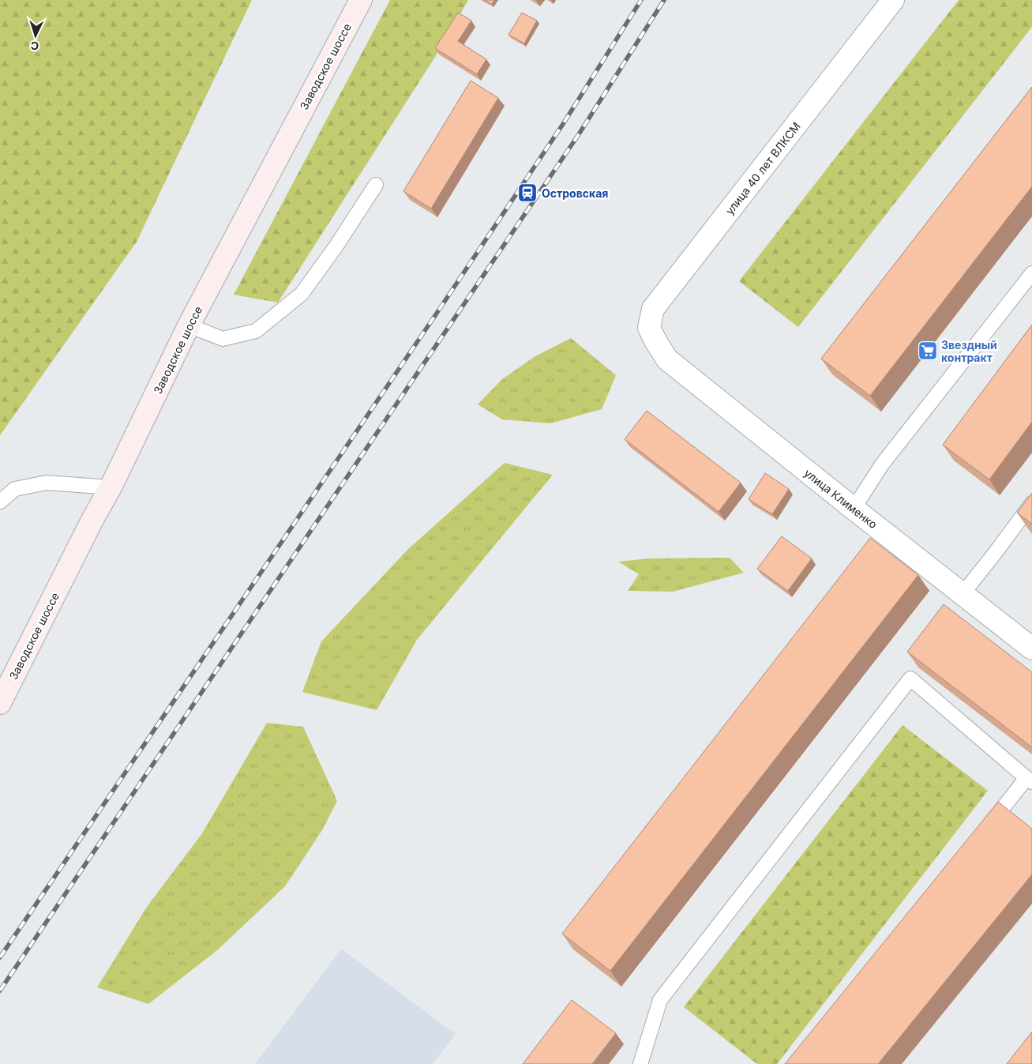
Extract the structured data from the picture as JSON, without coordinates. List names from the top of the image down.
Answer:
{
  "streets": {
    "main road": ["Заводское шоссе"],
    "street": ["улица 40 лет ВЛКСМ", "улица Клименко"]
  },
  "crossings": [
    ["улица 40 лет ВЛКСМ", "улица Клименко"]
  ],
  "places": {
    "station": ["Островская"],
    "supermarket": ["Звездный контракт"]
  },
  "north": "bottom"
}
